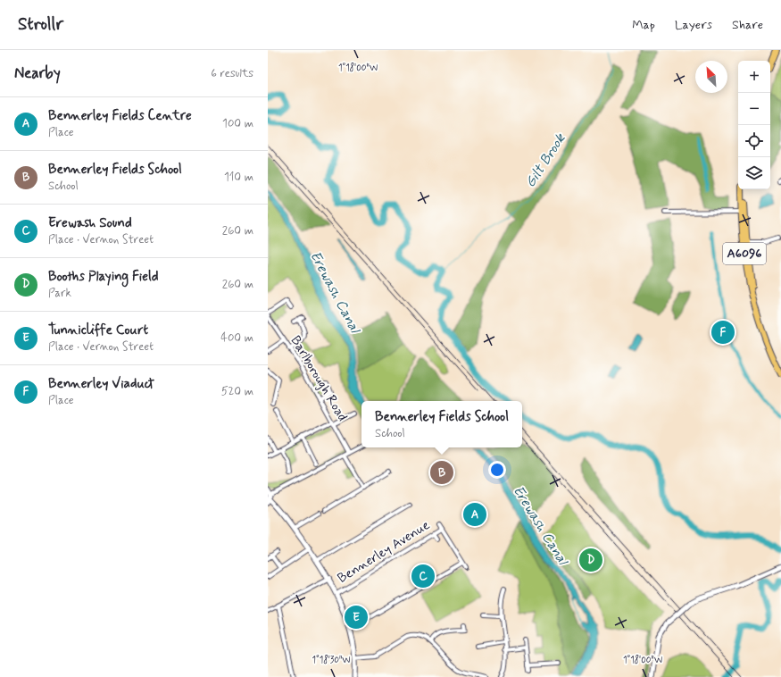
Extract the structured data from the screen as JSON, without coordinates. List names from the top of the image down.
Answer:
{
  "streets": {
    "main road": ["A6096"],
    "street": ["Barlborough Road", "Bennerley Avenue"]
  },
  "water": ["Gilt Brook", "Erewash Canal"],
  "north": "top left",
  "page": {
    "header": "Strollr",
    "nav": ["Map", "Layers", "Share"],
    "heading": ["Nearby", "6 results"],
    "map_buttons": ["+", "−"],
    "list": [
      {
        "mark": "A",
        "name": "Bennerley Fields Centre",
        "note": "Place",
        "value": "100 m"
      },
      {
        "mark": "B",
        "name": "Bennerley Fields School",
        "note": "School",
        "value": "110 m"
      },
      {
        "mark": "C",
        "name": "Erewash Sound",
        "note": "Place · Vernon Street",
        "value": "260 m"
      },
      {
        "mark": "D",
        "name": "Booths Playing Field",
        "note": "Park",
        "value": "260 m"
      },
      {
        "mark": "E",
        "name": "Tunnicliffe Court",
        "note": "Place · Vernon Street",
        "value": "400 m"
      },
      {
        "mark": "F",
        "name": "Bennerley Viaduct",
        "note": "Place",
        "value": "520 m"
      }
    ],
    "pins": [
      "F",
      "B",
      "A",
      "D",
      "C",
      "E"
    ],
    "popup": ["Bennerley Fields School", "School"]
  },
  "coordinates": ["1°18'00\"W", "1°18'30\"W"]
}
